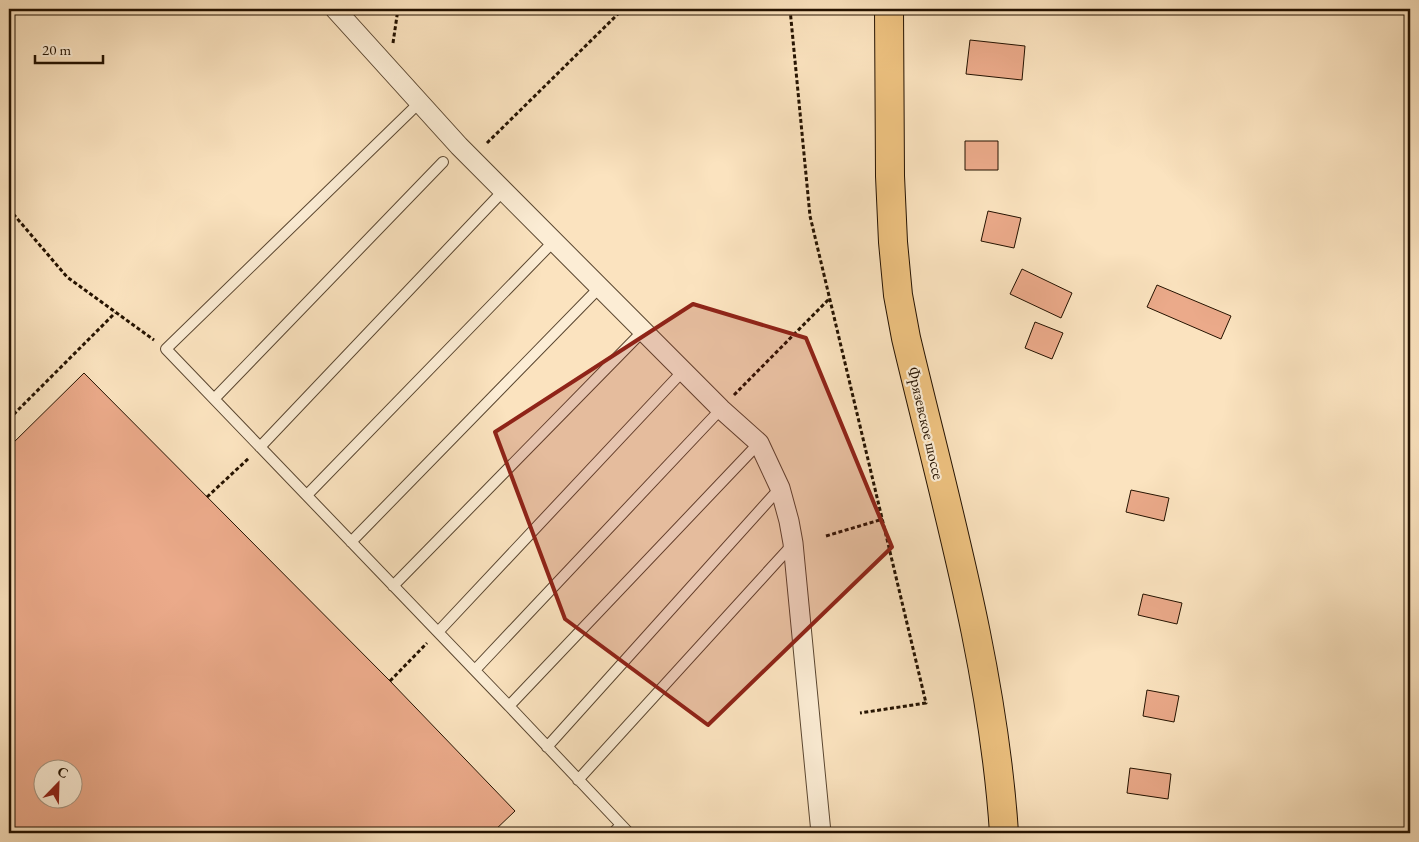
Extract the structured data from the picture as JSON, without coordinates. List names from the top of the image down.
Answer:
{
  "streets": {
    "highway": ["Фрязевское шоссе"]
  },
  "scale_bar": "20 m",
  "north": "top right"
}
